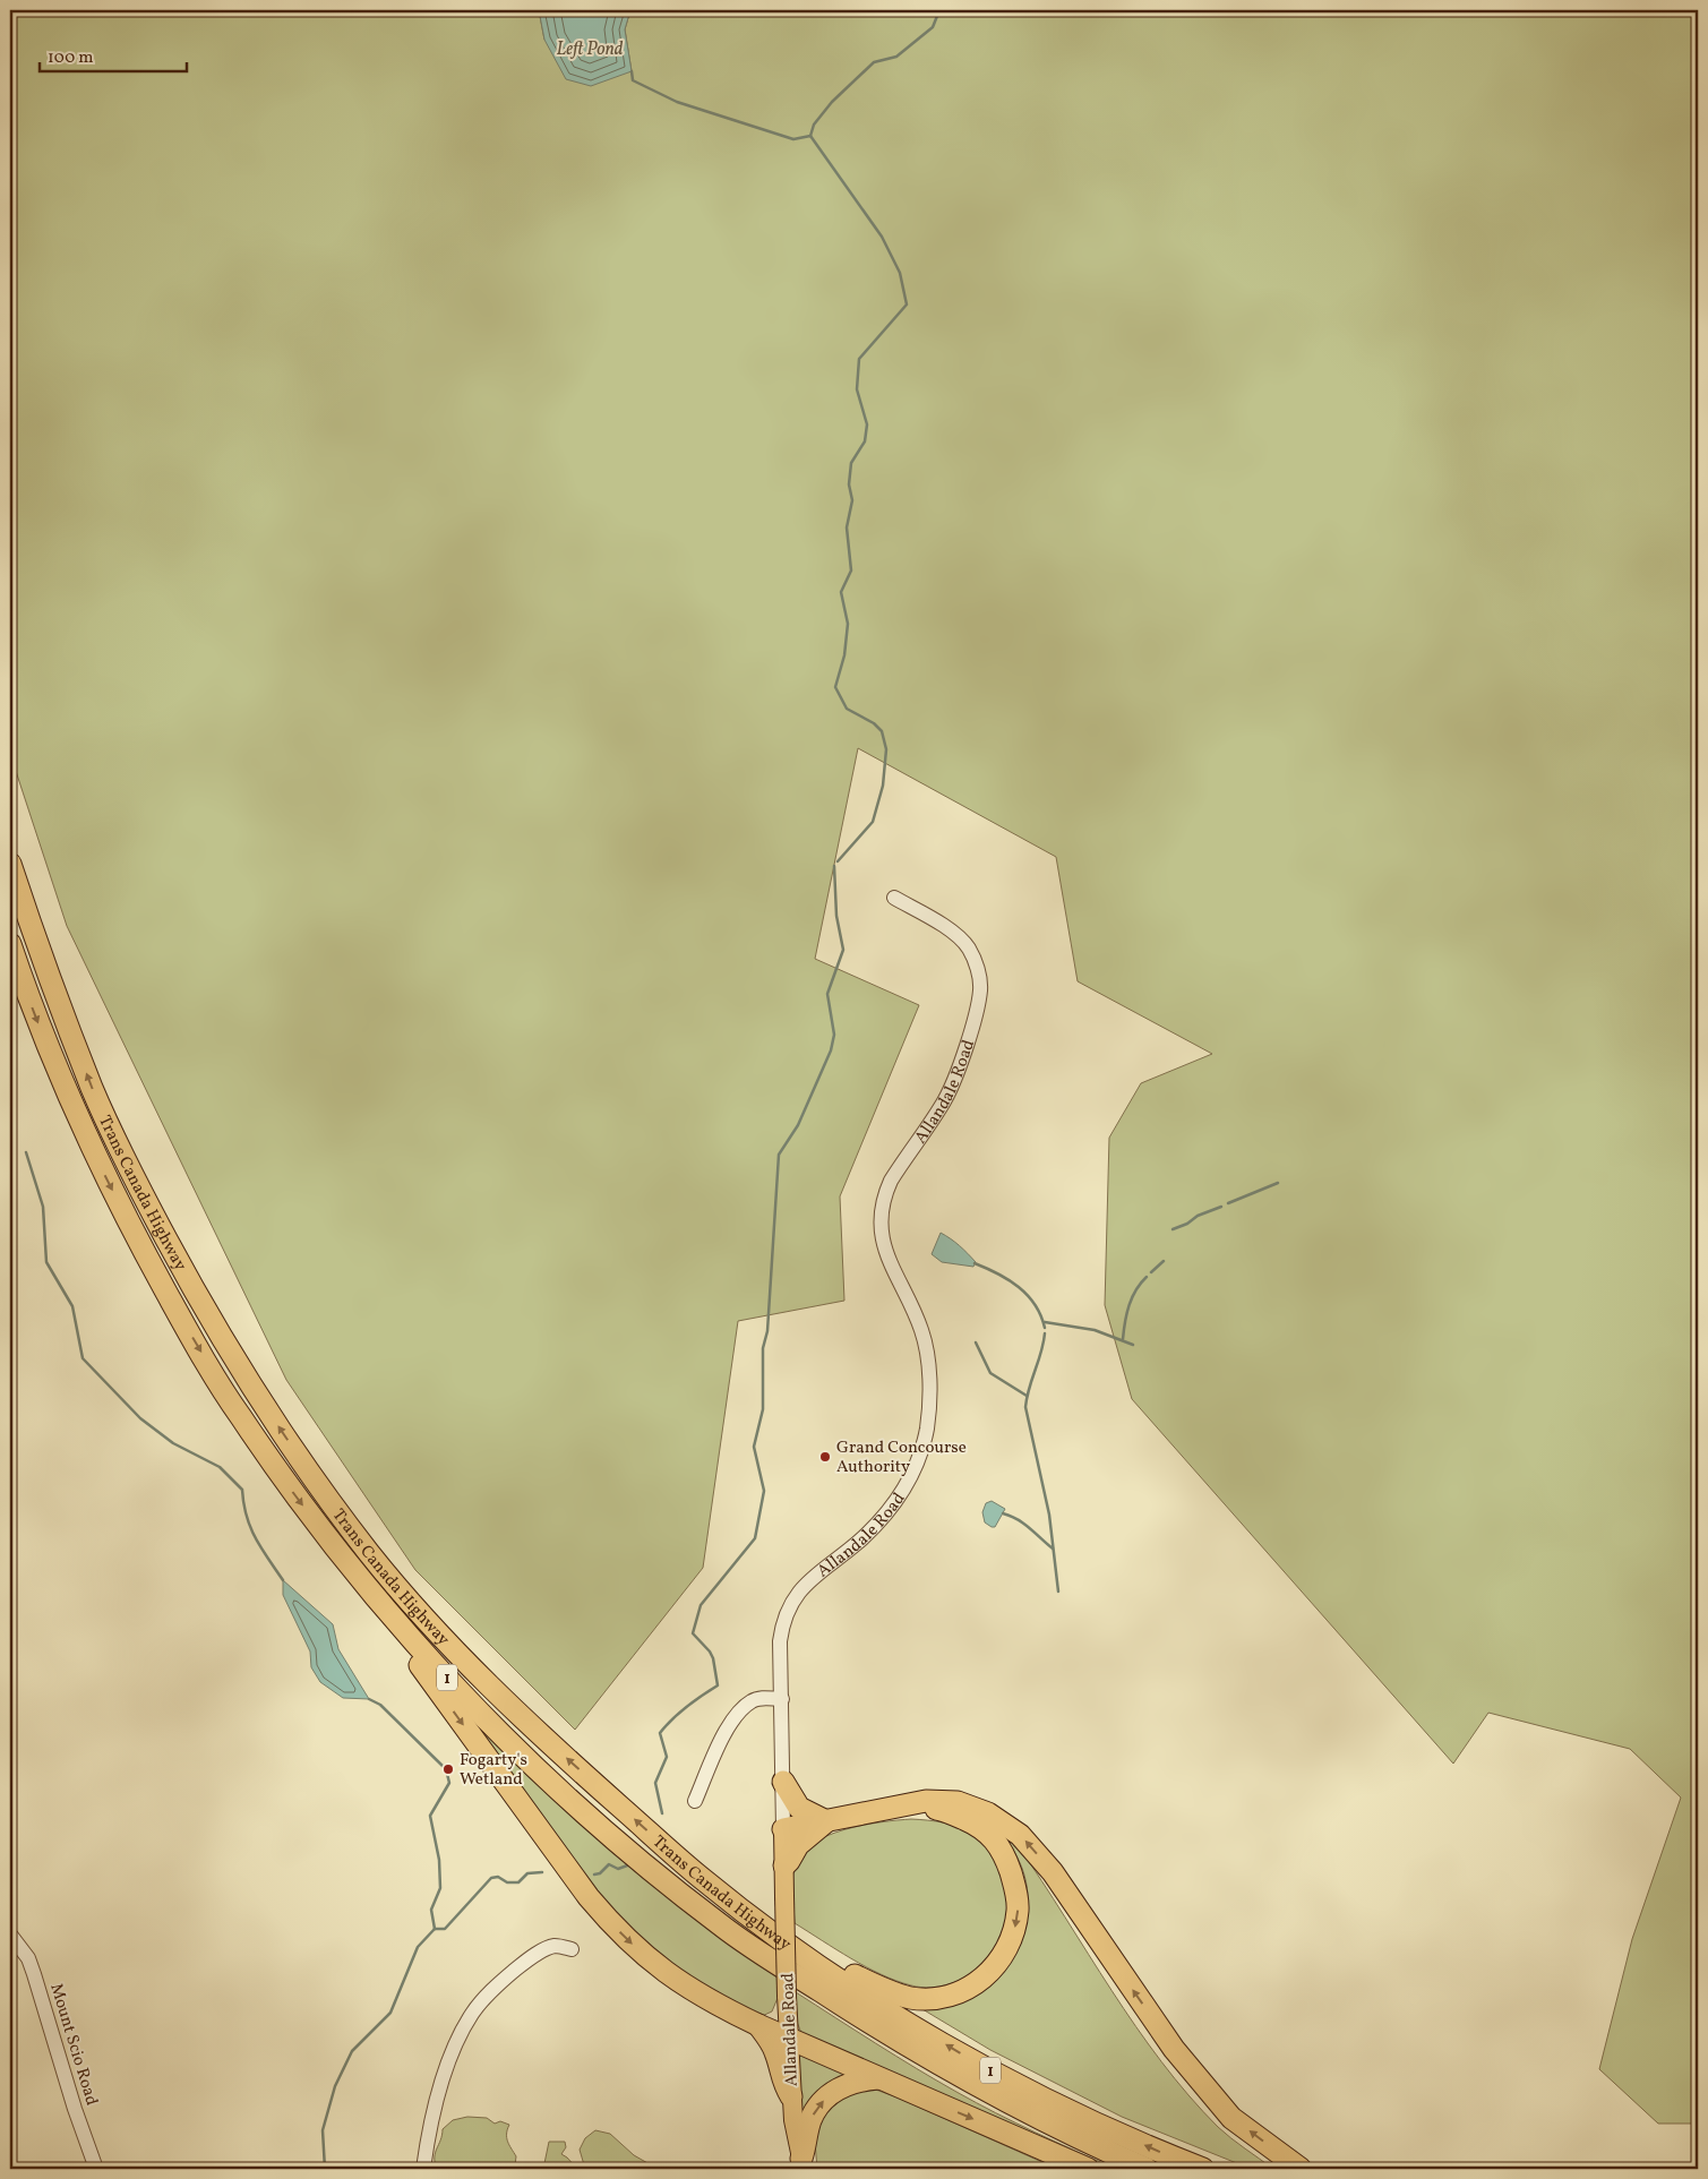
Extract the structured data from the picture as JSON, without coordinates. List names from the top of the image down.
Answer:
{
  "streets": {
    "highway": ["Trans Canada Highway", "1"],
    "main road": ["Allandale Road"],
    "street": ["Mount Scio Road"]
  },
  "water": ["Left Pond"],
  "places": ["Grand Concourse Authority", "Fogarty's Wetland"],
  "scale_bar": "100 m"
}
